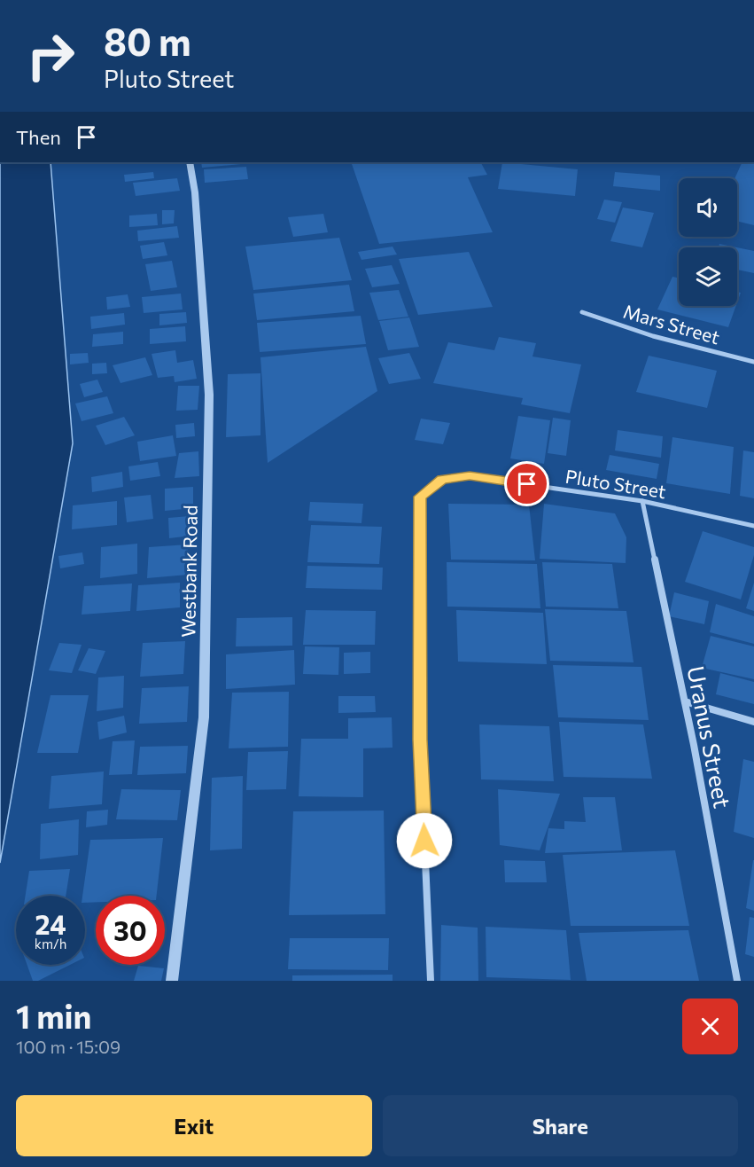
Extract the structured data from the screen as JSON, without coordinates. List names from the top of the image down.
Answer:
{
  "streets": {
    "street": [
      "Mars Street",
      "Pluto Street",
      "Westbank Road",
      "Uranus Street"
    ]
  },
  "crossings": [
    ["Pluto Street", "Uranus Street"]
  ],
  "page": {
    "turn": ["80 m", "Pluto Street"],
    "then": "Then",
    "speed": "24 km/h",
    "limit": "30",
    "heading": ["1 min", "100 m · 15:09"],
    "buttons": ["Exit", "Share"]
  }
}
